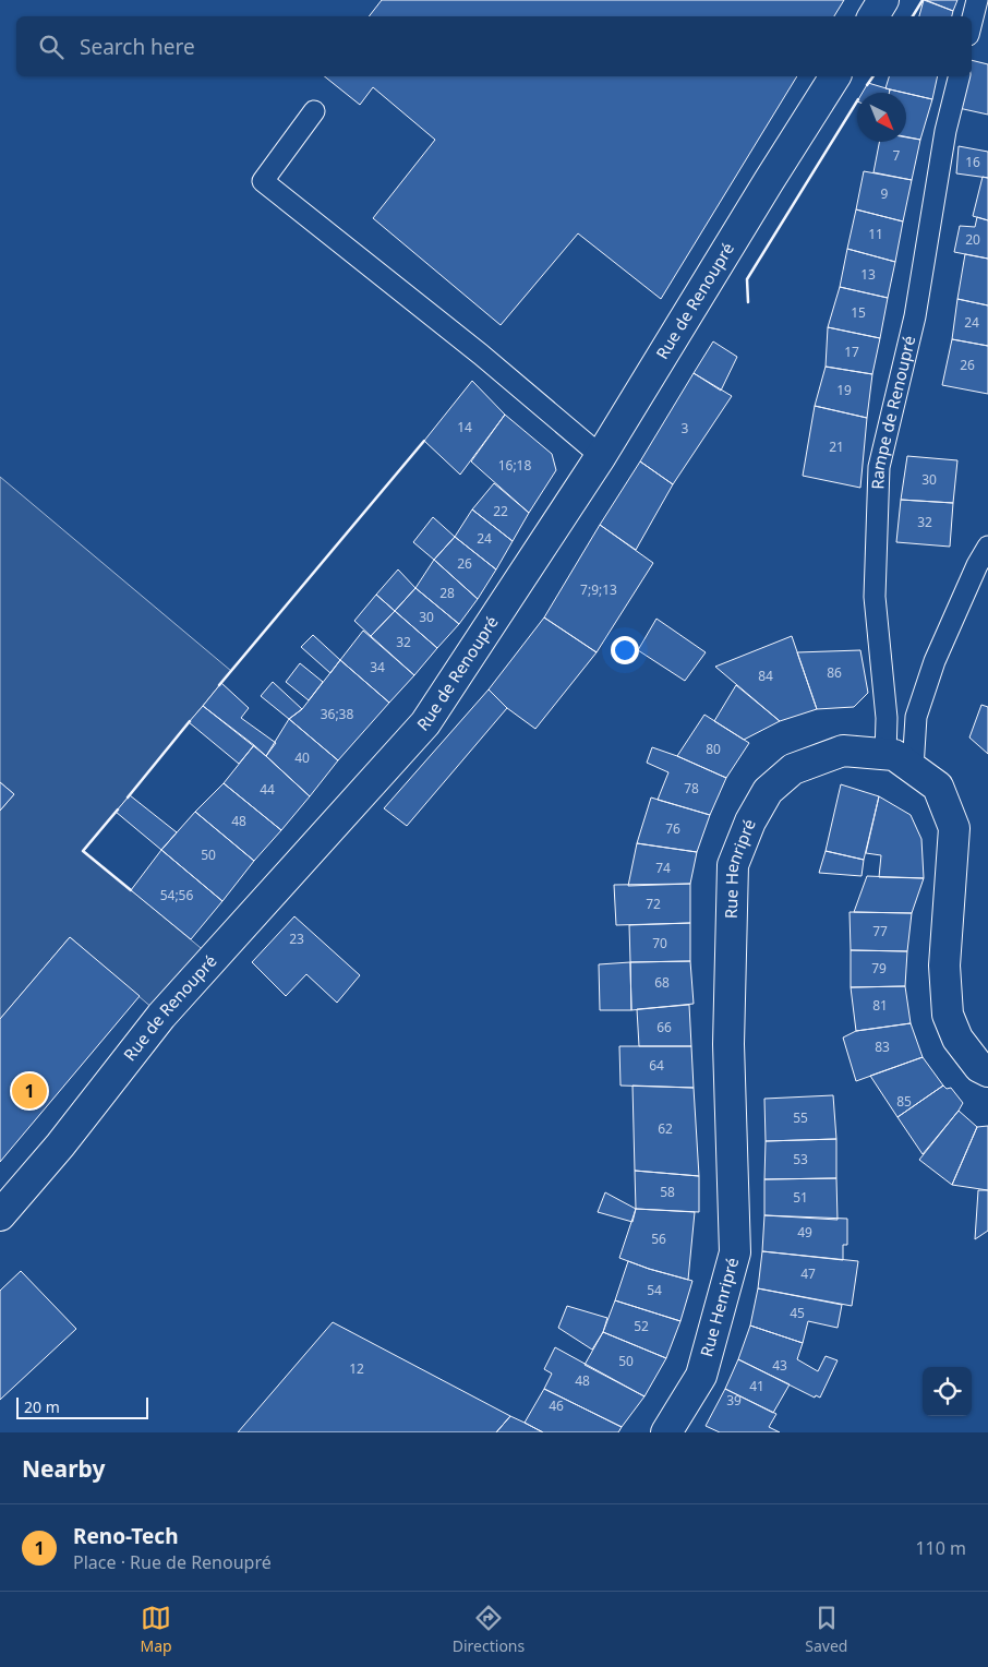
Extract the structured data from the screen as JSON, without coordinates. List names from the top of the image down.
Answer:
{
  "streets": {
    "street": ["Rue de Renoupré", "Rue Henripré"],
    "lane": ["Rampe de Renoupré"]
  },
  "crossings": [
    ["Rampe de Renoupré", "Rue Henripré"]
  ],
  "house_numbers": [
    "7",
    "16",
    "9",
    "11",
    "20",
    "13",
    "15",
    "24",
    "17",
    "26",
    "19",
    "14",
    "3",
    "21",
    "16;18",
    "30",
    "22",
    "32",
    "24",
    "26",
    "7;9;13",
    "28",
    "30",
    "32",
    "34",
    "86",
    "84",
    "36;38",
    "80",
    "40",
    "78",
    "44",
    "48",
    "76",
    "50",
    "74",
    "54;56",
    "72",
    "77",
    "23",
    "70",
    "79",
    "68",
    "81",
    "66",
    "83",
    "64",
    "85",
    "55",
    "62",
    "53",
    "58",
    "51",
    "49",
    "56",
    "47",
    "54",
    "45",
    "52",
    "50",
    "43",
    "12",
    "48",
    "41",
    "39",
    "46"
  ],
  "scale_bar": "20 m",
  "north": "bottom right",
  "page": {
    "search": "Search here",
    "pins": "1",
    "scale": "20 m",
    "heading": "Nearby",
    "list": [
      {
        "mark": "1",
        "name": "Reno-Tech",
        "note": "Place · Rue de Renoupré",
        "value": "110 m"
      }
    ],
    "nav": ["Map", "Directions", "Saved"]
  }
}
